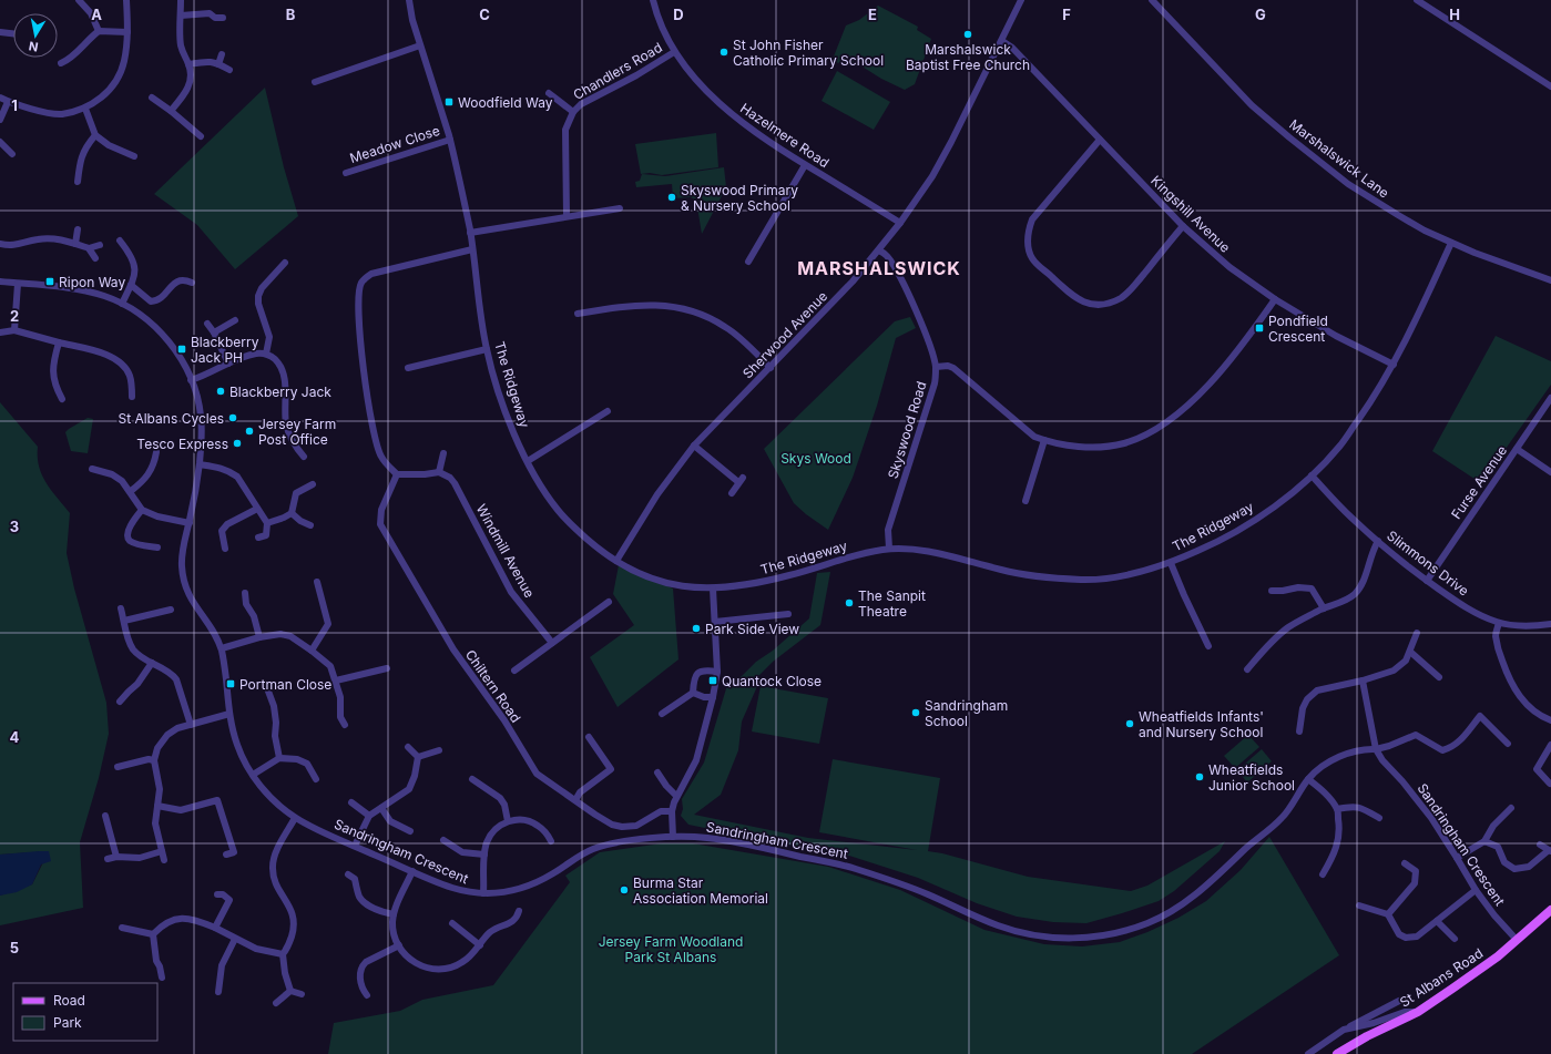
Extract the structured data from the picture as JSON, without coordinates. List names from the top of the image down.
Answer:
{
  "streets": {
    "main road": ["St Albans Road"],
    "street": [
      "Chandlers Road",
      "Hazelmere Road",
      "Meadow Close",
      "Marshalswick Lane",
      "Kingshill Avenue",
      "Sherwood Avenue",
      "The Ridgeway",
      "Skyswood Road",
      "Furse Avenue",
      "Windmill Avenue",
      "Slimmons Drive",
      "Chiltern Road",
      "Sandringham Crescent"
    ]
  },
  "crossings": [
    ["Chandlers Road", "Hazelmere Road"],
    ["Hazelmere Road", "Sherwood Avenue"],
    ["Meadow Close", "The Ridgeway"],
    ["Marshalswick Lane", "The Ridgeway"],
    ["Kingshill Avenue", "Sherwood Avenue"],
    ["Kingshill Avenue", "The Ridgeway"],
    ["Sherwood Avenue", "The Ridgeway"],
    ["Sherwood Avenue", "Skyswood Road"],
    ["The Ridgeway", "Skyswood Road"],
    ["The Ridgeway", "Slimmons Drive"],
    ["Furse Avenue", "Slimmons Drive"],
    ["Sandringham Crescent", "St Albans Road"]
  ],
  "districts": ["MARSHALSWICK"],
  "parks": ["Skys Wood", "Jersey Farm Woodland Park St Albans"],
  "places": {
    "other": [
      "Marshalswick Baptist Free Church",
      "St John Fisher Catholic Primary School",
      "Skyswood Primary & Nursery School",
      "Blackberry Jack",
      "St Albans Cycles",
      "Jersey Farm Post Office",
      "Tesco Express",
      "The Sanpit Theatre",
      "Park Side View",
      "Sandringham School",
      "Wheatfields Infants' and Nursery School",
      "Wheatfields Junior School",
      "Burma Star Association Memorial"
    ],
    "transit": [
      "Woodfield Way",
      "Ripon Way",
      "Pondfield Crescent",
      "Blackberry Jack PH",
      "Quantock Close",
      "Portman Close"
    ]
  },
  "legend": ["Road", "Park"],
  "north": "bottom",
  "grid": {
    "columns": [
      "A",
      "B",
      "C",
      "D",
      "E",
      "F",
      "G",
      "H"
    ],
    "rows": [
      "1",
      "2",
      "3",
      "4",
      "5"
    ]
  }
}
